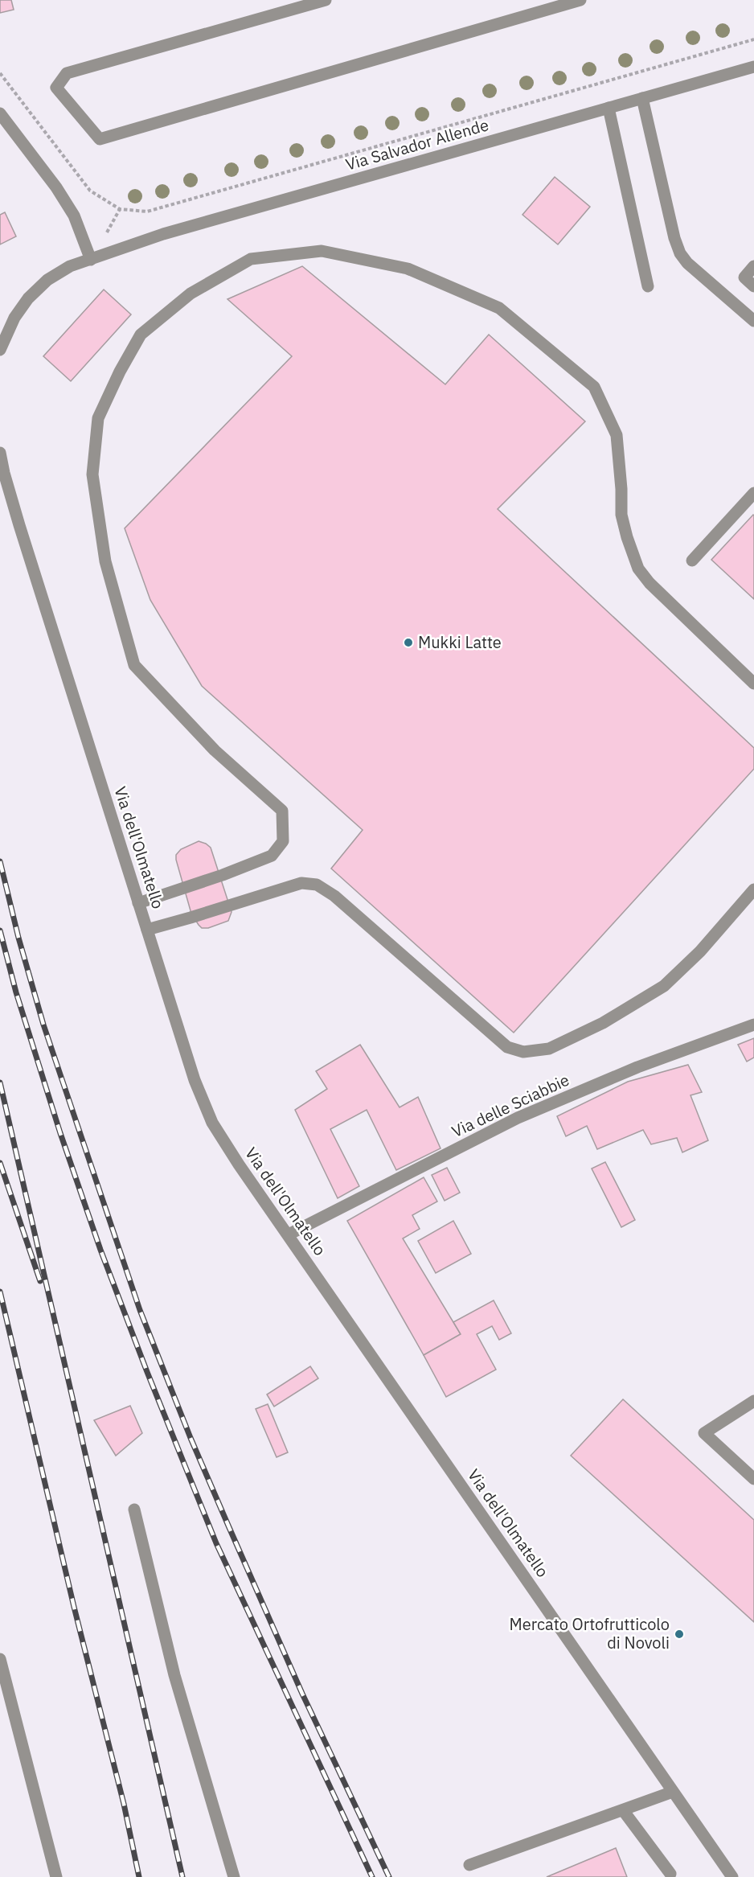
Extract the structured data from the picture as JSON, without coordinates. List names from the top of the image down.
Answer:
{
  "streets": {
    "street": ["Via Salvador Allende", "Via dell'Olmatello", "Via delle Sciabbie"]
  },
  "crossings": [
    ["Via dell'Olmatello", "Via delle Sciabbie"]
  ],
  "places": ["Mukki Latte", "Mercato Ortofrutticolo di Novoli"]
}
